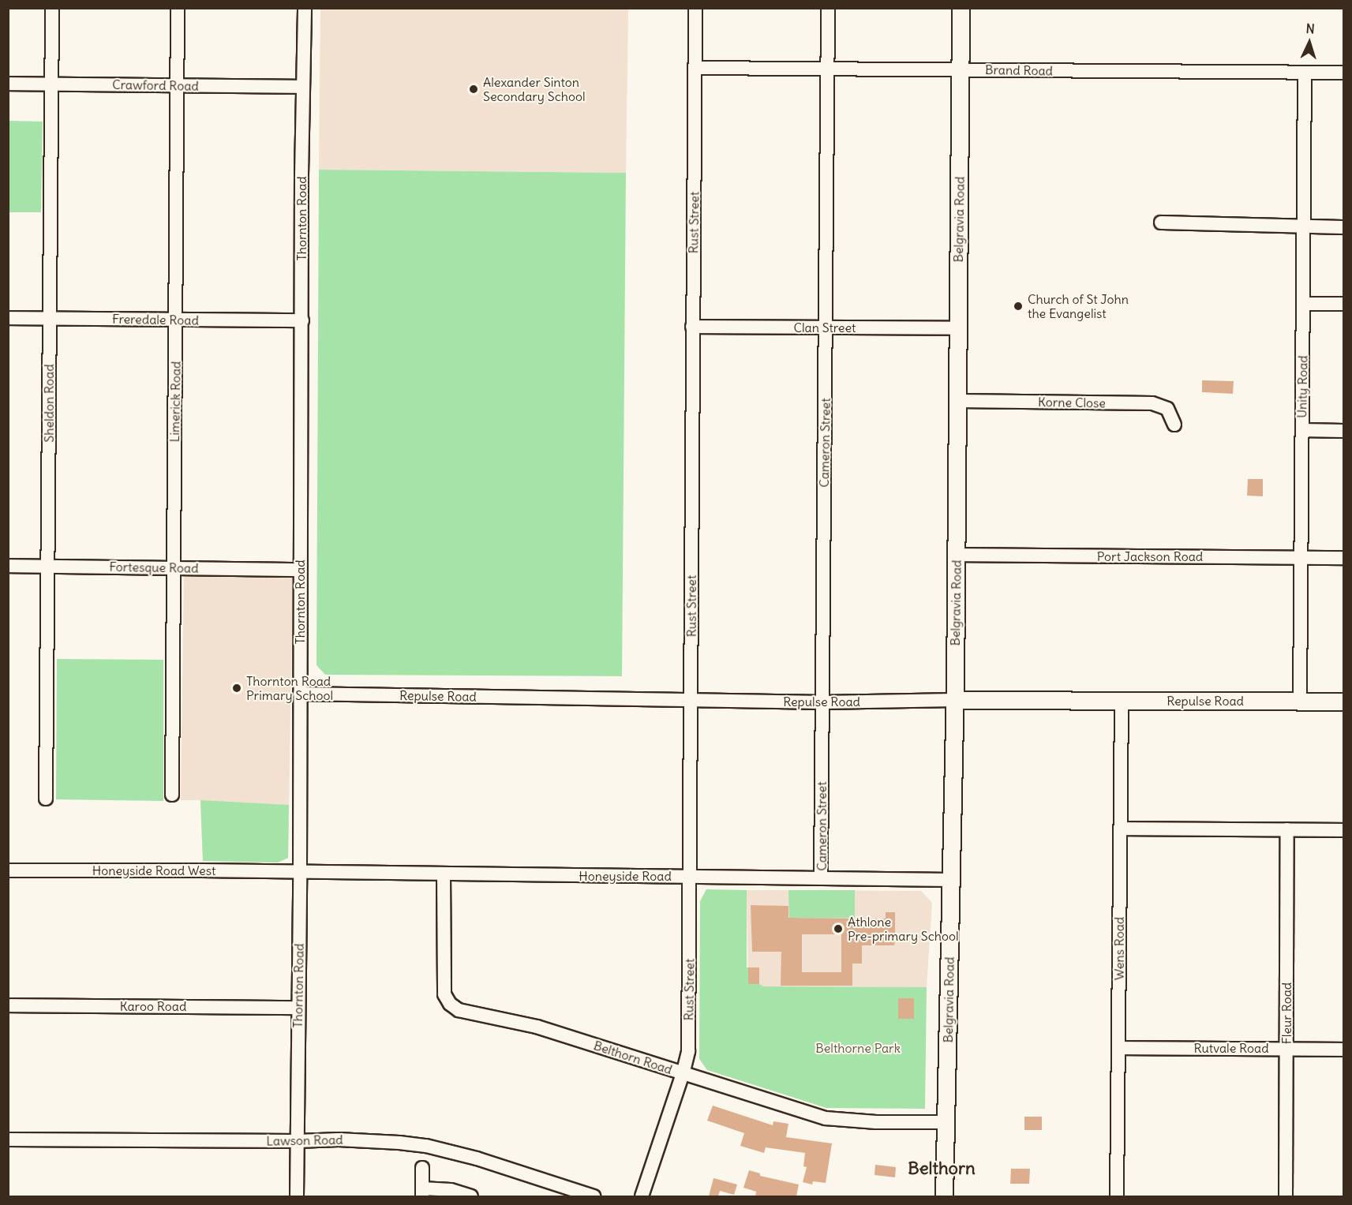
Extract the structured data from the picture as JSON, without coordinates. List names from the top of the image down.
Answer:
{
  "streets": {
    "street": [
      "Brand Road",
      "Crawford Road",
      "Thornton Road",
      "Belgravia Road",
      "Rust Street",
      "Freredale Road",
      "Clan Street",
      "Unity Road",
      "Limerick Road",
      "Korne Close",
      "Sheldon Road",
      "Cameron Street",
      "Port Jackson Road",
      "Fortesque Road",
      "Repulse Road",
      "Honeyside Road West",
      "Honeyside Road",
      "Wens Road",
      "Karoo Road",
      "Fleur Road",
      "Rutvale Road",
      "Belthorn Road",
      "Lawson Road"
    ]
  },
  "crossings": [
    ["Brand Road", "Belgravia Road"],
    ["Brand Road", "Rust Street"],
    ["Brand Road", "Unity Road"],
    ["Brand Road", "Cameron Street"],
    ["Crawford Road", "Thornton Road"],
    ["Crawford Road", "Limerick Road"],
    ["Crawford Road", "Sheldon Road"],
    ["Thornton Road", "Freredale Road"],
    ["Thornton Road", "Fortesque Road"],
    ["Thornton Road", "Repulse Road"],
    ["Thornton Road", "Honeyside Road West"],
    ["Thornton Road", "Honeyside Road"],
    ["Thornton Road", "Karoo Road"],
    ["Thornton Road", "Lawson Road"],
    ["Belgravia Road", "Clan Street"],
    ["Belgravia Road", "Korne Close"],
    ["Belgravia Road", "Port Jackson Road"],
    ["Belgravia Road", "Repulse Road"],
    ["Belgravia Road", "Honeyside Road"],
    ["Belgravia Road", "Belthorn Road"],
    ["Rust Street", "Clan Street"],
    ["Rust Street", "Repulse Road"],
    ["Rust Street", "Honeyside Road"],
    ["Rust Street", "Belthorn Road"],
    ["Freredale Road", "Limerick Road"],
    ["Freredale Road", "Sheldon Road"],
    ["Clan Street", "Cameron Street"],
    ["Unity Road", "Port Jackson Road"],
    ["Unity Road", "Repulse Road"],
    ["Limerick Road", "Fortesque Road"],
    ["Sheldon Road", "Fortesque Road"],
    ["Cameron Street", "Repulse Road"],
    ["Cameron Street", "Honeyside Road"],
    ["Repulse Road", "Wens Road"],
    ["Honeyside Road West", "Honeyside Road"],
    ["Honeyside Road", "Belthorn Road"],
    ["Wens Road", "Rutvale Road"],
    ["Fleur Road", "Rutvale Road"]
  ],
  "districts": ["Belthorn"],
  "parks": ["Belthorne Park"],
  "places": [
    "Alexander Sinton Secondary School",
    "Church of St John the Evangelist",
    "Thornton Road Primary School",
    "Athlone Pre-primary School"
  ],
  "north": "top"
}
